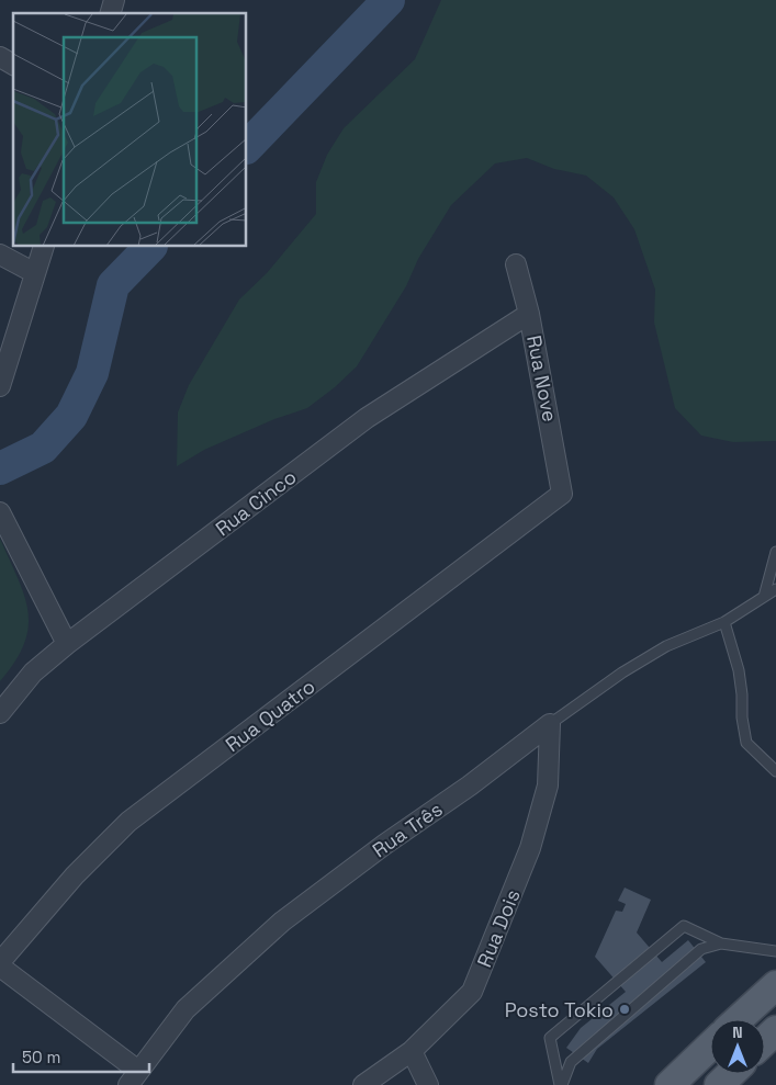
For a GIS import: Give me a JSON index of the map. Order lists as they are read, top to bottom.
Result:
{
  "streets": {
    "street": [
      "Rua Nove",
      "Rua Cinco",
      "Rua Quatro",
      "Rua Três",
      "Rua Dois"
    ]
  },
  "crossings": [
    ["Rua Nove", "Rua Cinco"],
    ["Rua Nove", "Rua Quatro"],
    ["Rua Três", "Rua Dois"]
  ],
  "places": ["Posto Tokio"],
  "scale_bar": "50 m",
  "north": "top"
}
